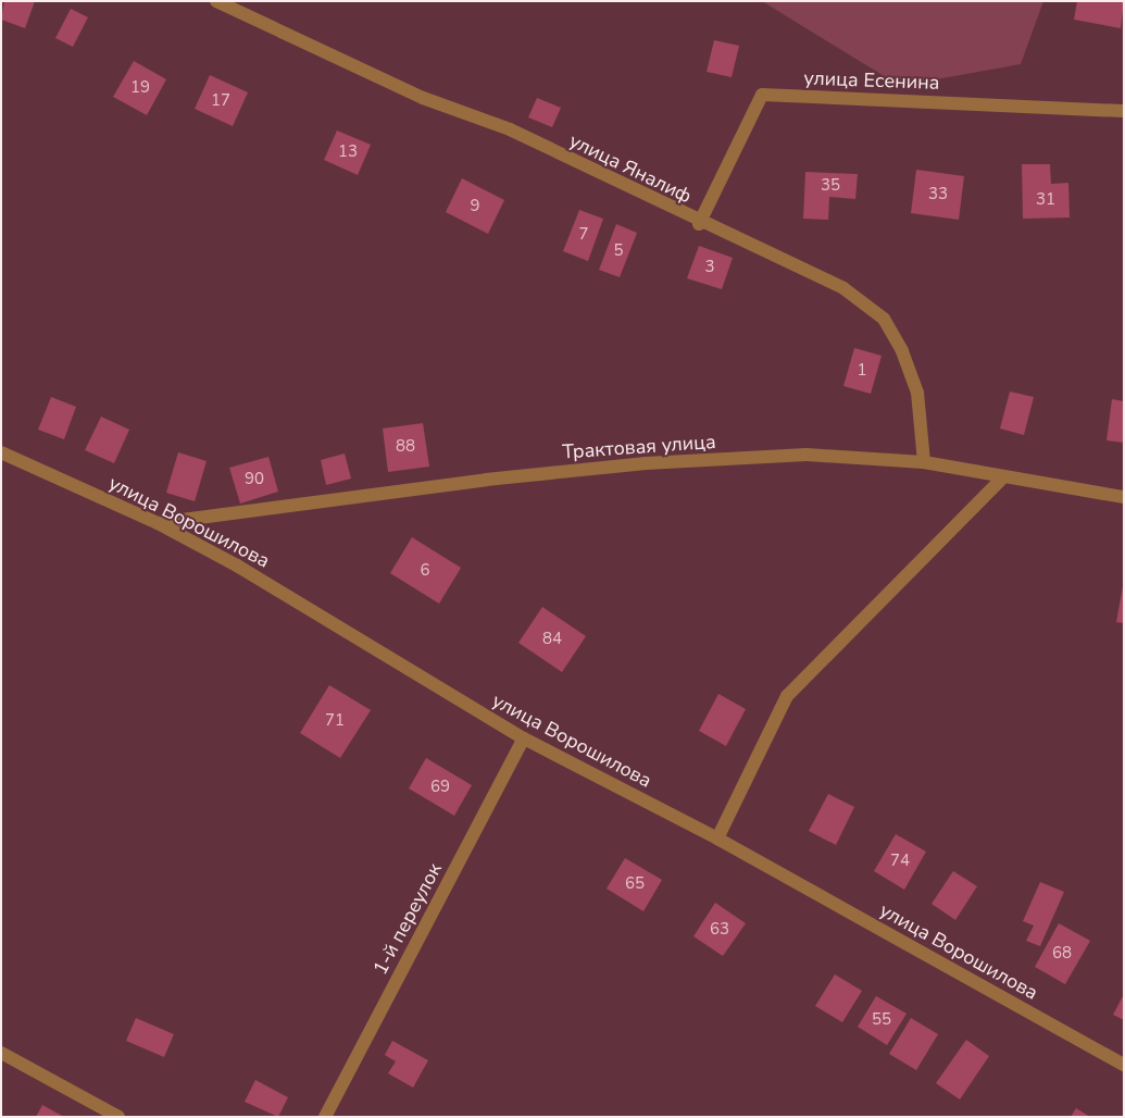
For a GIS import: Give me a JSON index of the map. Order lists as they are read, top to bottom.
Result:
{
  "streets": {
    "street": [
      "улица Есенина",
      "улица Яналиф",
      "Трактовая улица",
      "улица Ворошилова",
      "1-й переулок"
    ]
  },
  "crossings": [
    ["улица Есенина", "улица Яналиф"],
    ["улица Яналиф", "Трактовая улица"],
    ["Трактовая улица", "улица Ворошилова"],
    ["улица Ворошилова", "1-й переулок"]
  ],
  "house_numbers": [
    "19",
    "17",
    "13",
    "35",
    "33",
    "31",
    "9",
    "7",
    "5",
    "3",
    "1",
    "88",
    "90",
    "6",
    "84",
    "71",
    "69",
    "74",
    "65",
    "63",
    "68",
    "55"
  ]
}
